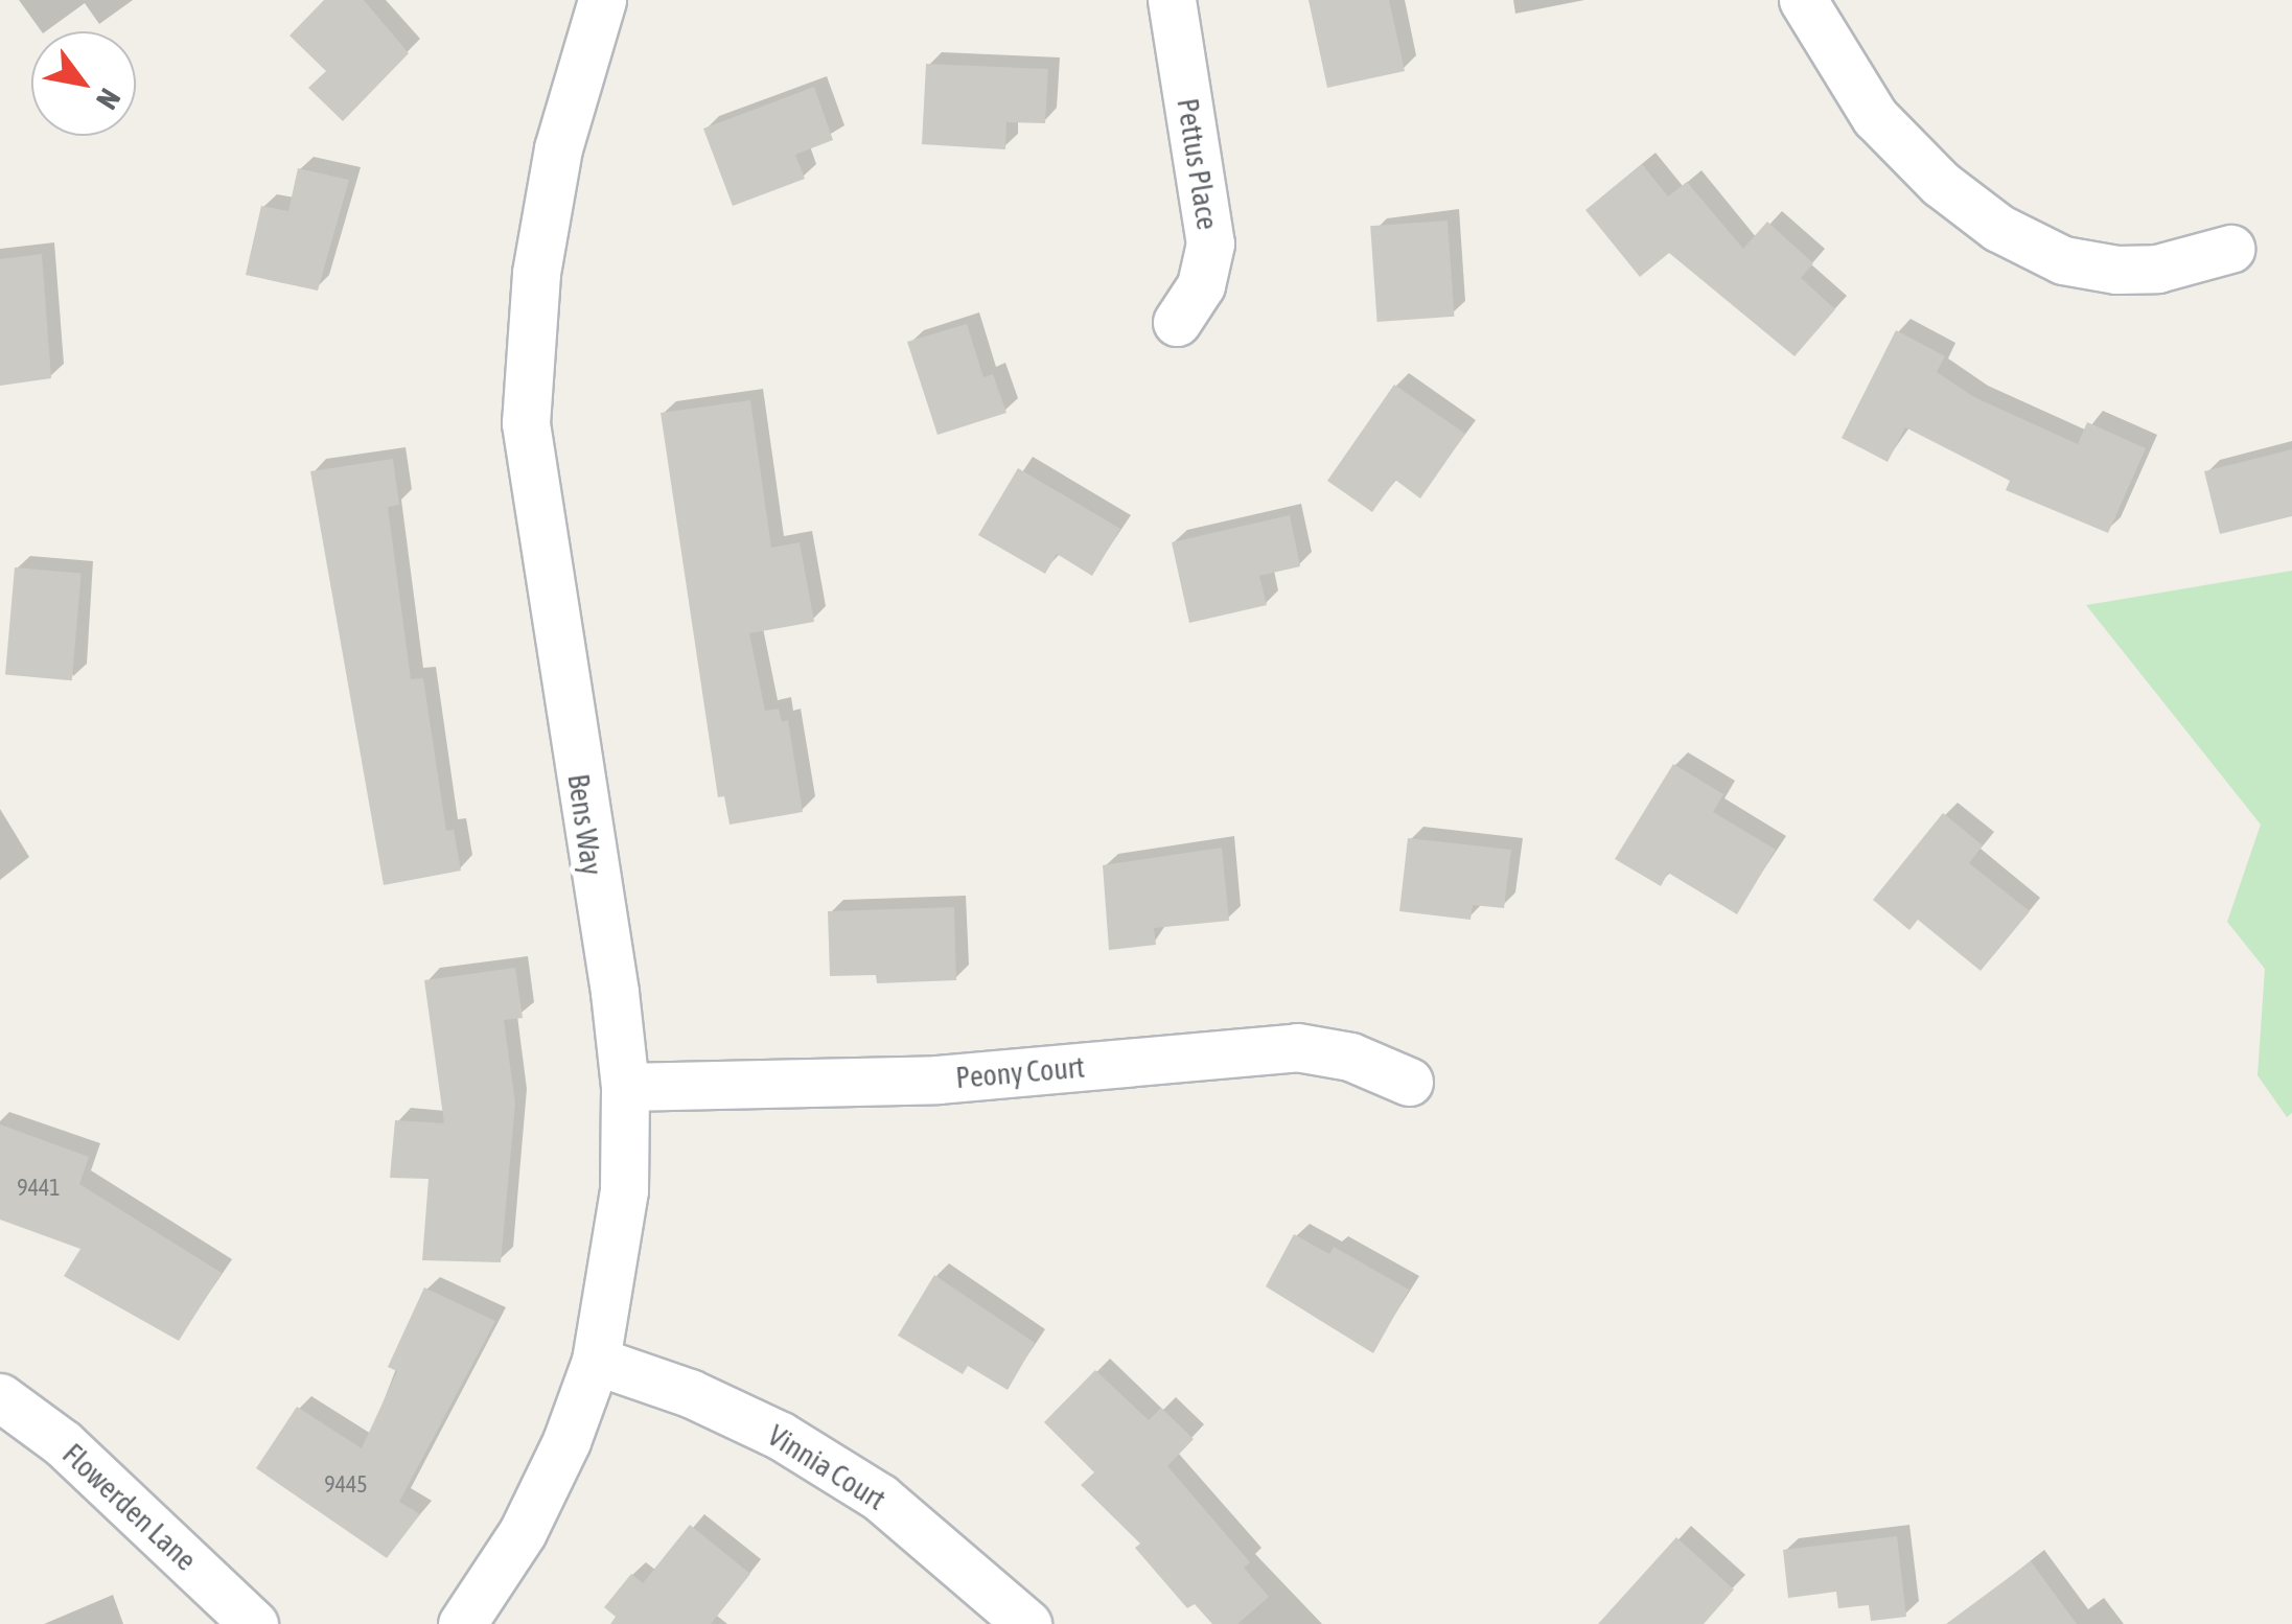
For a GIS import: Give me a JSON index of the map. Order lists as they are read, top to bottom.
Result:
{
  "streets": {
    "street": [
      "Pettus Place",
      "Bens Way",
      "Peony Court",
      "Vinnia Court",
      "Flowerden Lane"
    ]
  },
  "crossings": [
    ["Bens Way", "Peony Court"],
    ["Bens Way", "Vinnia Court"]
  ],
  "house_numbers": ["9441", "9445"],
  "north": "bottom right"
}
